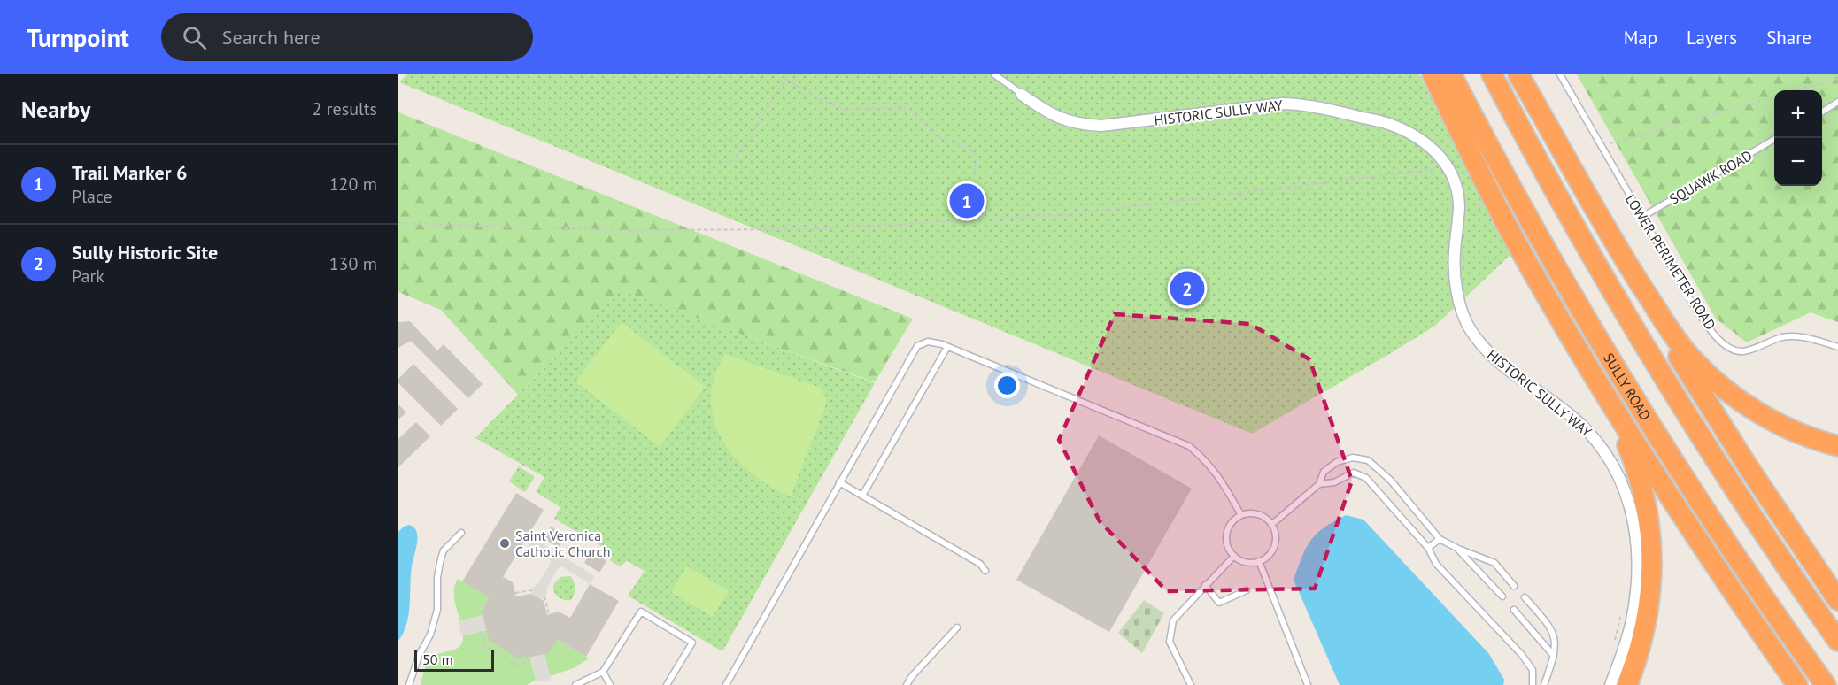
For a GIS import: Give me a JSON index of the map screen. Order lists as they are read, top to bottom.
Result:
{
  "streets": {
    "highway": ["SULLY ROAD"],
    "street": ["HISTORIC SULLY WAY"],
    "lane": ["SQUAWK ROAD", "LOWER PERIMETER ROAD"]
  },
  "crossings": [
    ["SQUAWK ROAD", "LOWER PERIMETER ROAD"]
  ],
  "places": ["Saint Veronica Catholic Church"],
  "scale_bar": "50 m",
  "page": {
    "header": "Turnpoint",
    "search": "Search here",
    "nav": ["Map", "Layers", "Share"],
    "heading": ["Nearby", "2 results"],
    "map_buttons": ["+", "−"],
    "list": [
      {
        "mark": "1",
        "name": "Trail Marker 6",
        "note": "Place",
        "value": "120 m"
      },
      {
        "mark": "2",
        "name": "Sully Historic Site",
        "note": "Park",
        "value": "130 m"
      }
    ],
    "pins": ["1", "2"],
    "scale": "50 m"
  }
}
